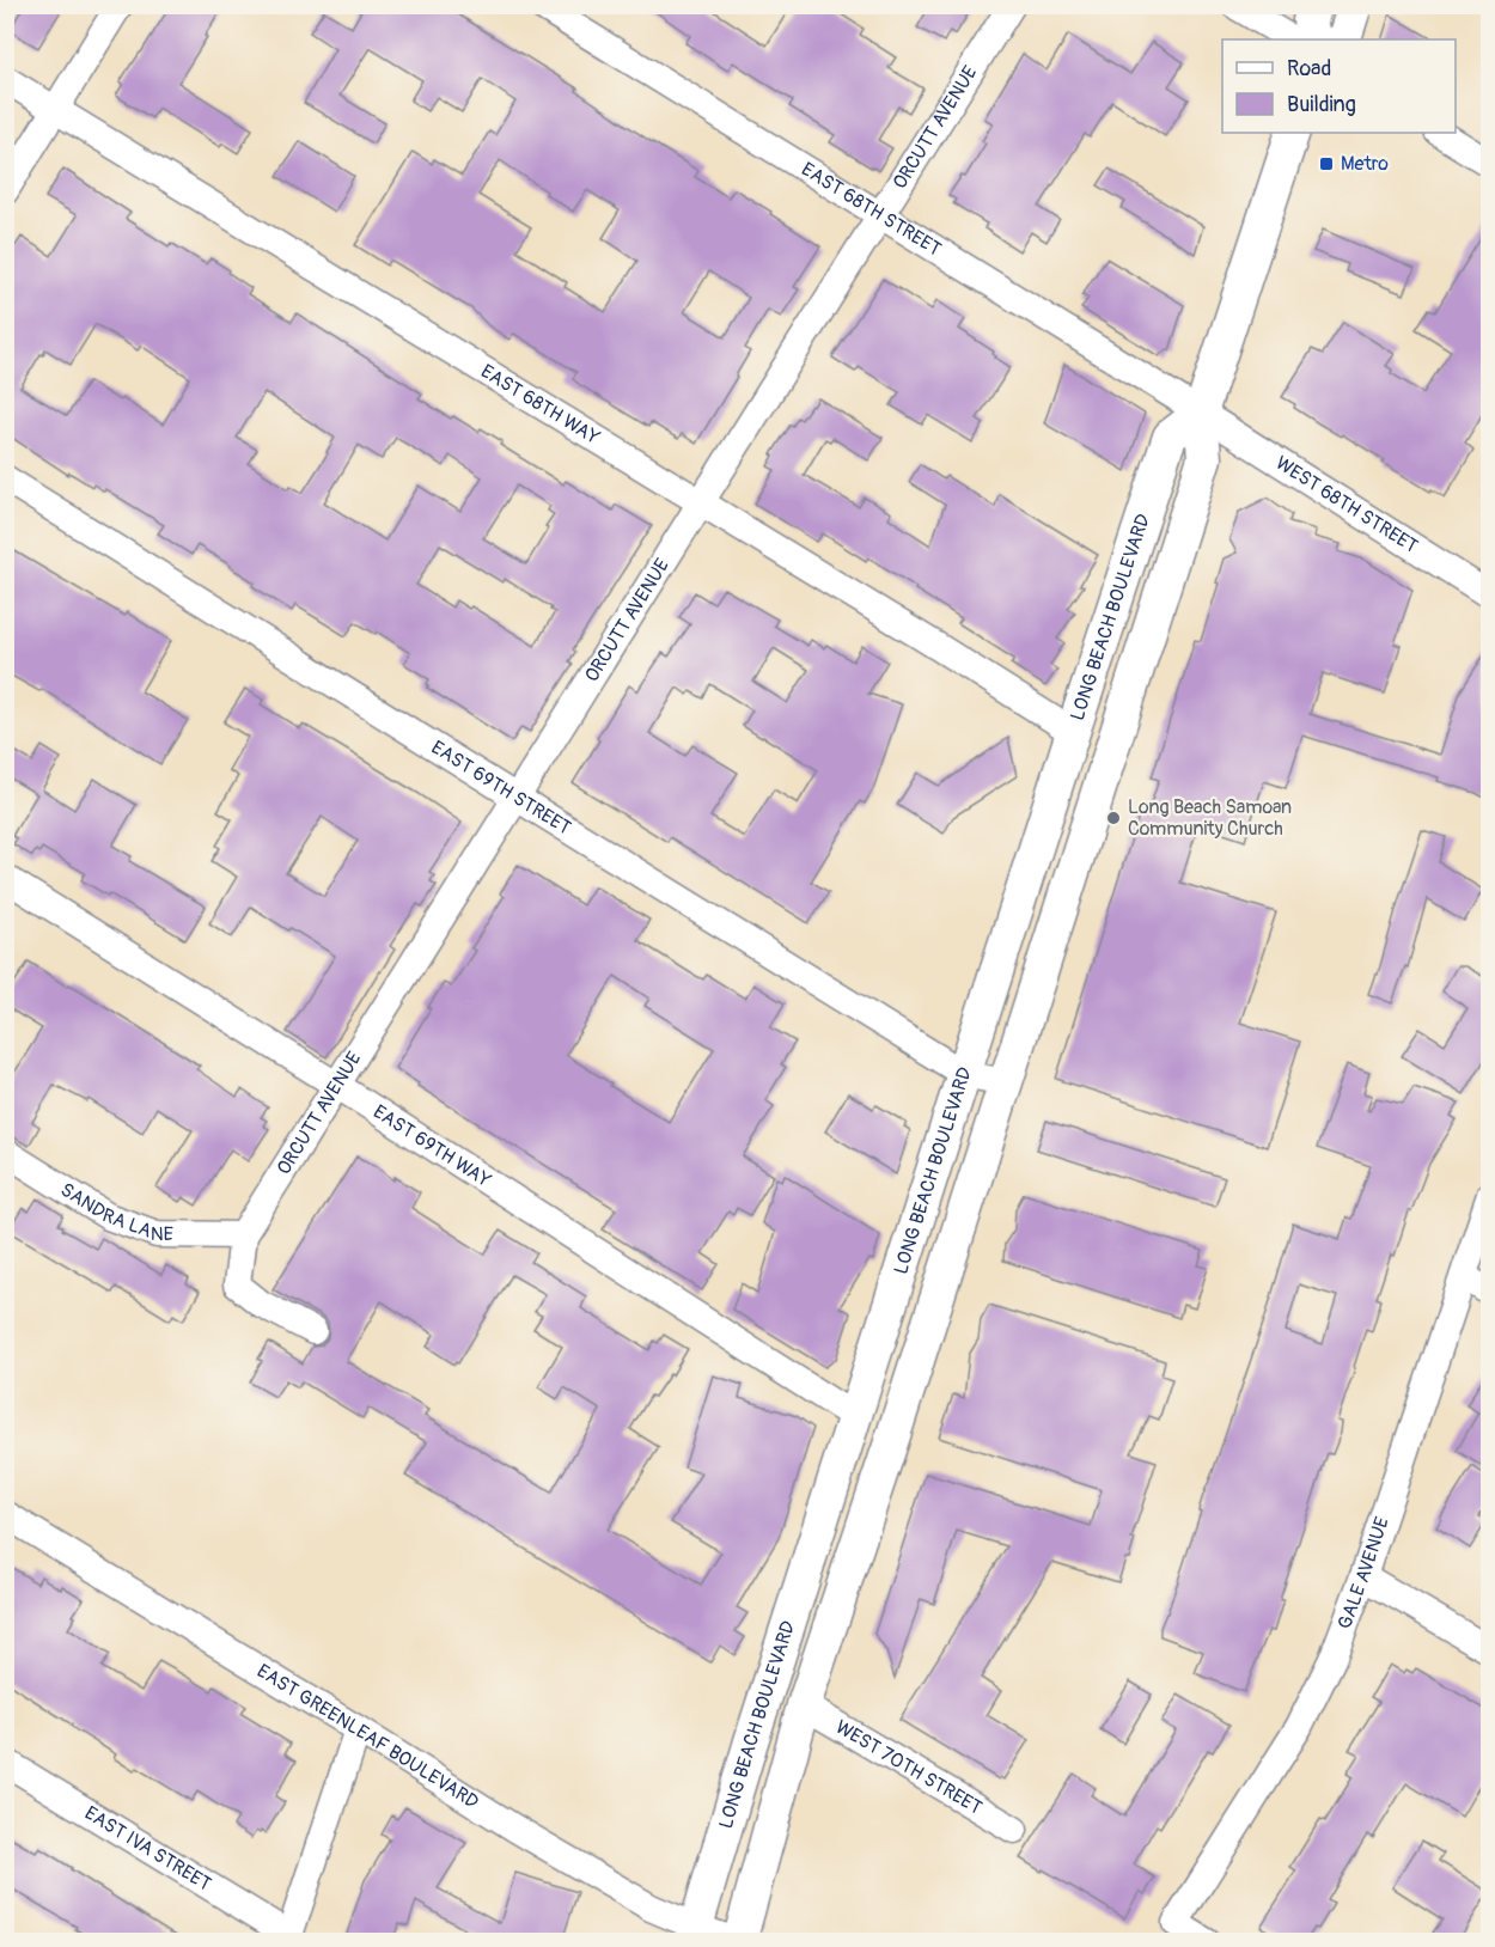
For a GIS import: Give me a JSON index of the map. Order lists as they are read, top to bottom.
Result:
{
  "streets": {
    "main road": ["LONG BEACH BOULEVARD"],
    "street": [
      "ORCUTT AVENUE",
      "EAST 68TH STREET",
      "EAST 68TH WAY",
      "WEST 68TH STREET",
      "EAST 69TH STREET",
      "EAST 69TH WAY",
      "SANDRA LANE",
      "GALE AVENUE",
      "EAST GREENLEAF BOULEVARD",
      "WEST 70TH STREET",
      "EAST IVA STREET"
    ]
  },
  "crossings": [
    ["ORCUTT AVENUE", "EAST 68TH STREET"],
    ["ORCUTT AVENUE", "EAST 68TH WAY"],
    ["ORCUTT AVENUE", "EAST 69TH STREET"],
    ["ORCUTT AVENUE", "EAST 69TH WAY"],
    ["ORCUTT AVENUE", "SANDRA LANE"],
    ["EAST 68TH STREET", "WEST 68TH STREET"],
    ["EAST 68TH STREET", "LONG BEACH BOULEVARD"],
    ["EAST 68TH WAY", "LONG BEACH BOULEVARD"],
    ["WEST 68TH STREET", "LONG BEACH BOULEVARD"],
    ["LONG BEACH BOULEVARD", "EAST 69TH STREET"],
    ["LONG BEACH BOULEVARD", "EAST 69TH WAY"],
    ["LONG BEACH BOULEVARD", "EAST GREENLEAF BOULEVARD"],
    ["LONG BEACH BOULEVARD", "WEST 70TH STREET"]
  ],
  "places": {
    "transit": ["Metro"],
    "other": ["Long Beach Samoan Community Church"]
  },
  "legend": ["Road", "Building"]
}
